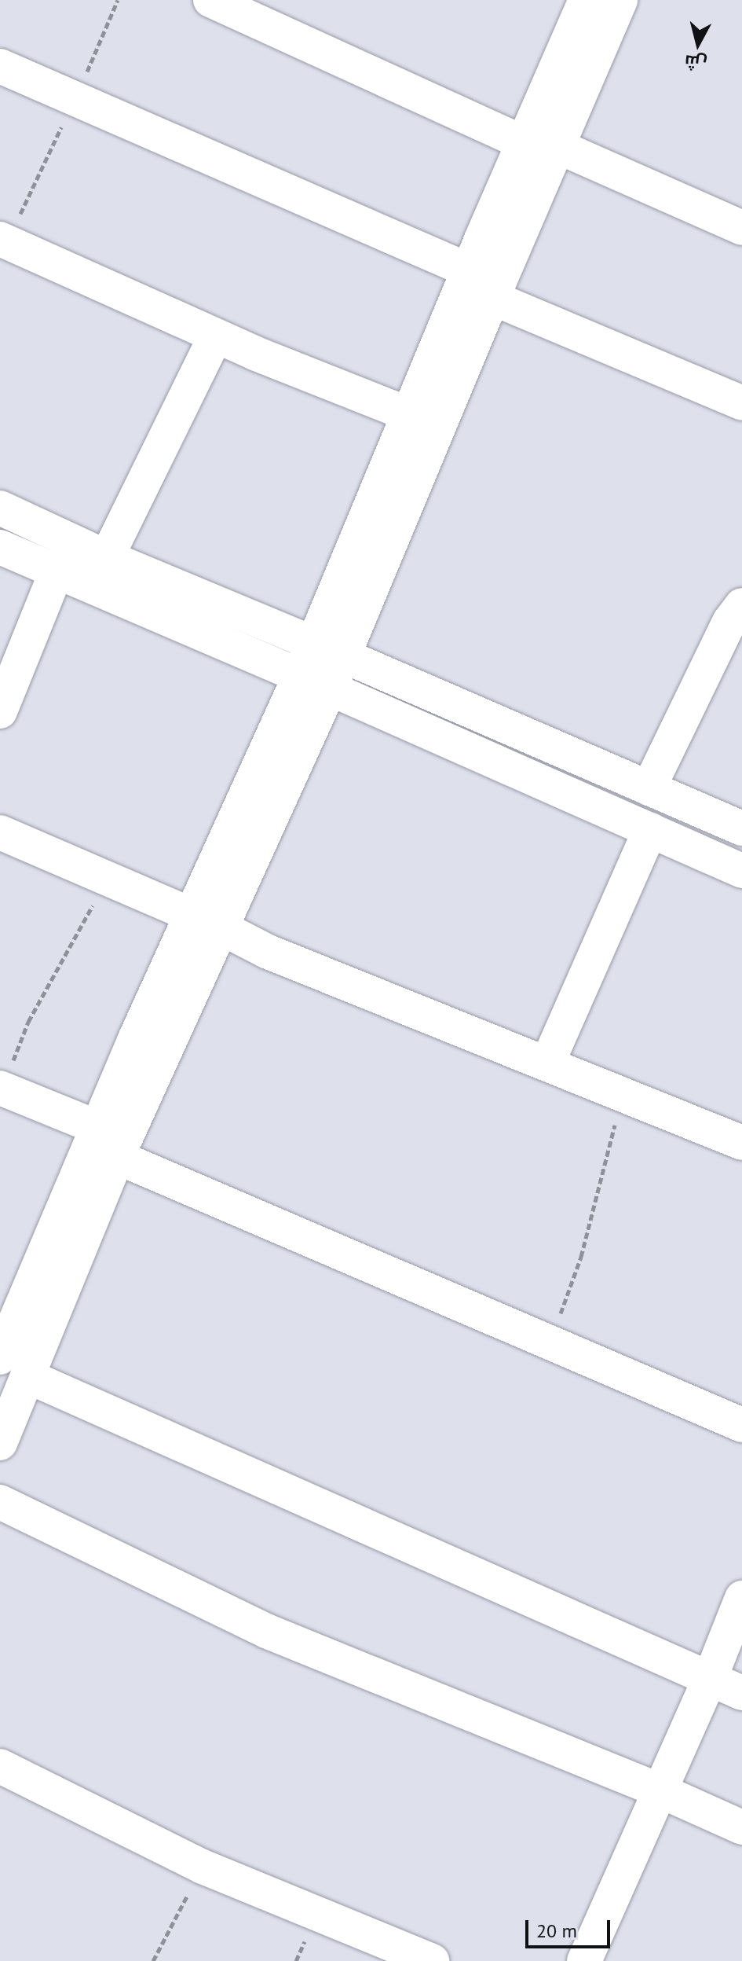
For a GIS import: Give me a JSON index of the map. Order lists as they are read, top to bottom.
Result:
{
  "scale_bar": "20 m",
  "north": "bottom"
}
